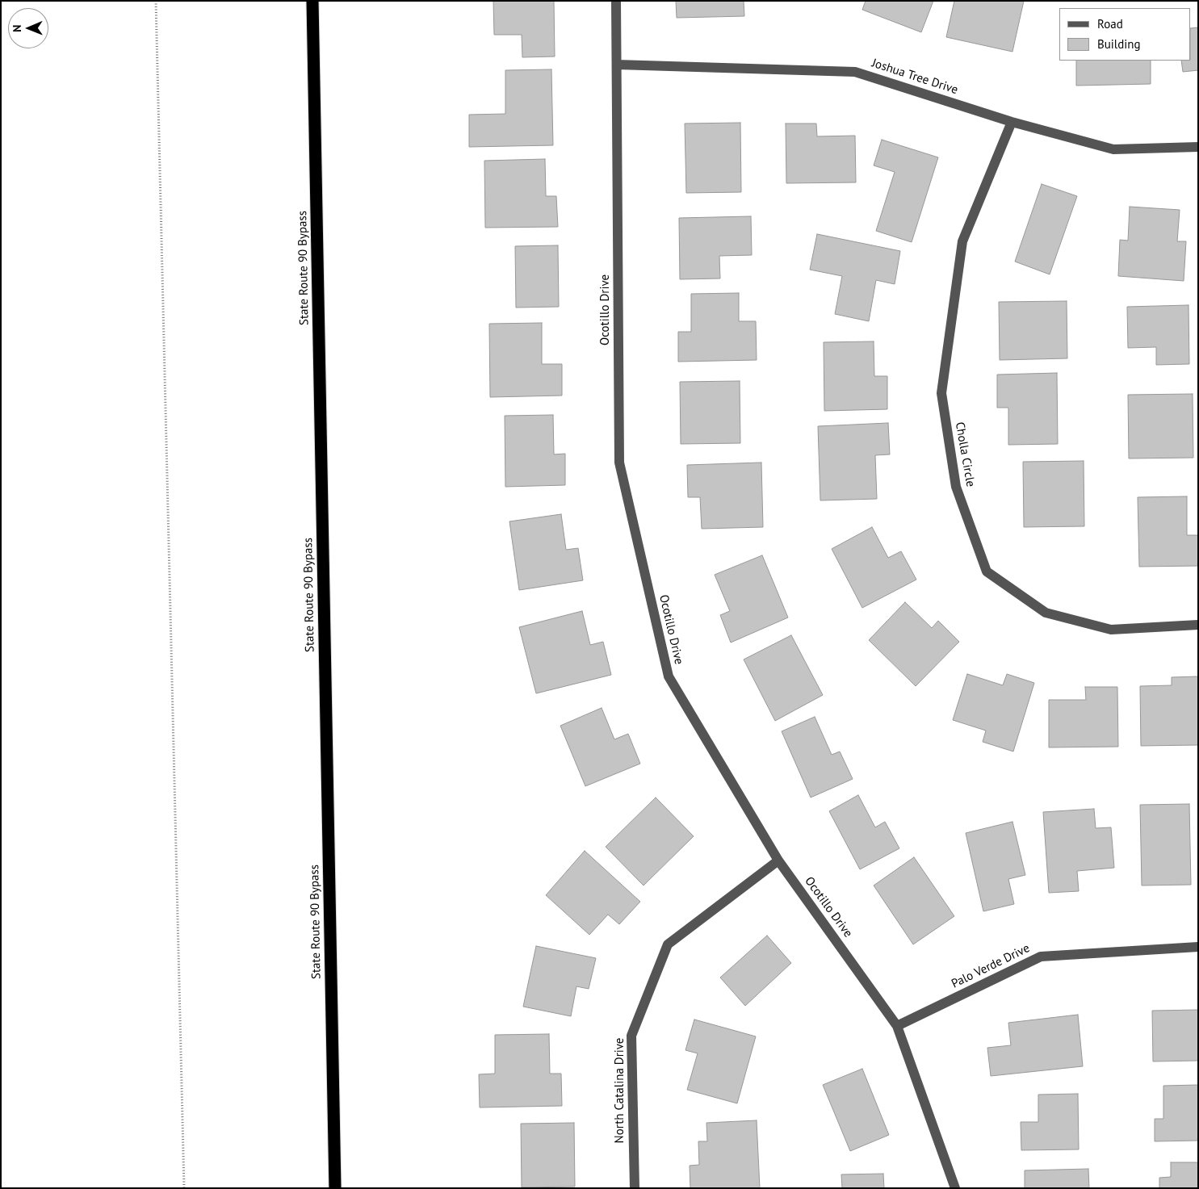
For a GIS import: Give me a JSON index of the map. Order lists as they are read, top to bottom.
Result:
{
  "streets": {
    "highway": ["State Route 90 Bypass"],
    "street": [
      "Joshua Tree Drive",
      "Ocotillo Drive",
      "Cholla Circle",
      "Palo Verde Drive",
      "North Catalina Drive"
    ]
  },
  "crossings": [
    ["Joshua Tree Drive", "Ocotillo Drive"],
    ["Joshua Tree Drive", "Cholla Circle"],
    ["Ocotillo Drive", "Palo Verde Drive"],
    ["Ocotillo Drive", "North Catalina Drive"]
  ],
  "legend": ["Road", "Building"],
  "north": "left"
}
